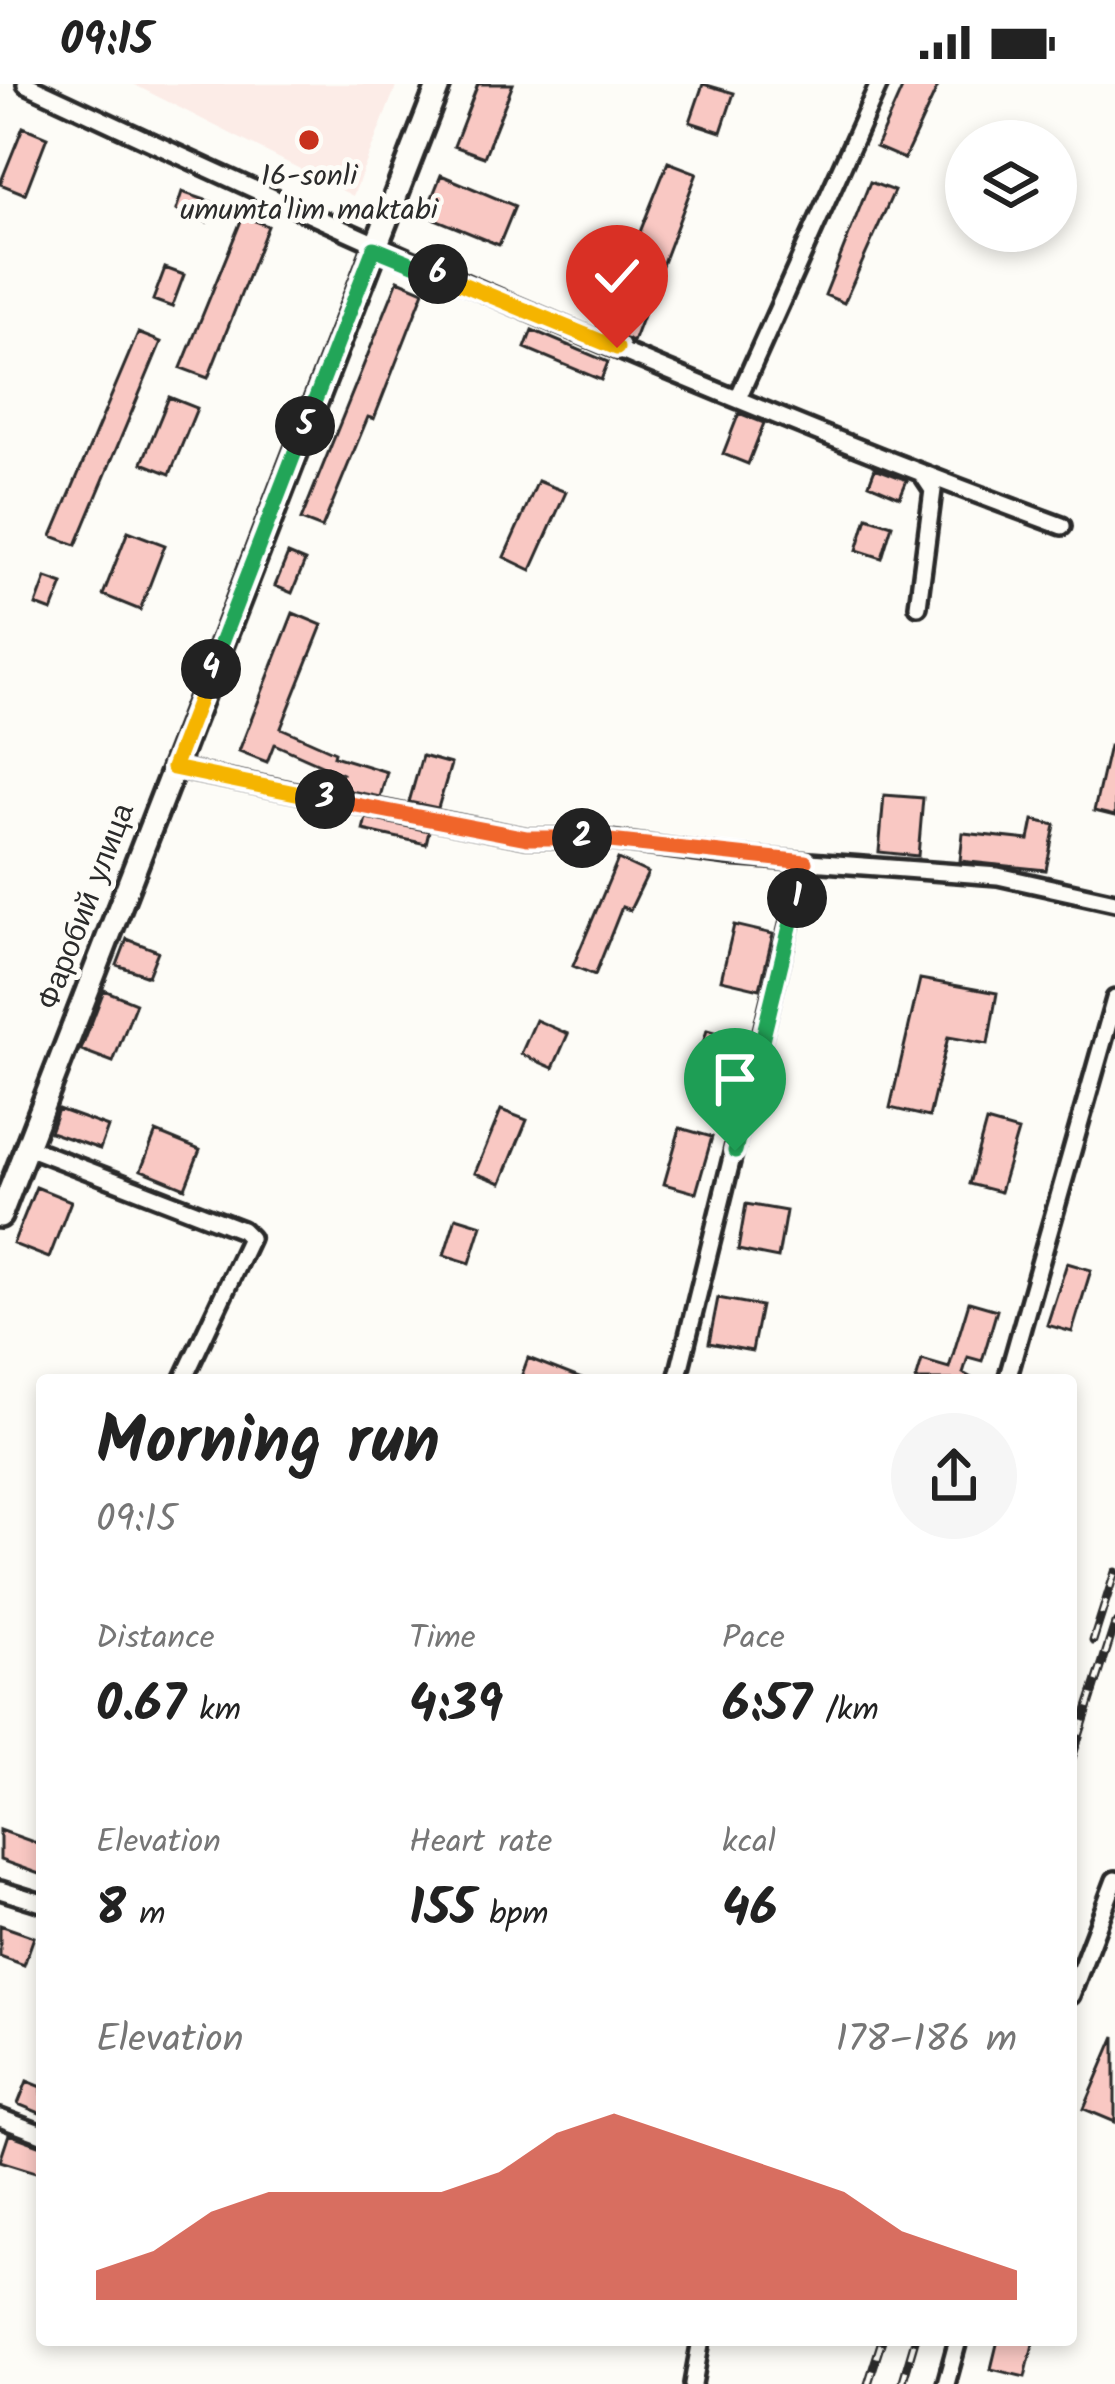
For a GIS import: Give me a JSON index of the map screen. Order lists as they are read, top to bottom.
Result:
{
  "streets": {
    "street": ["Фаробий улица"]
  },
  "places": ["16-sonli umumta'lim maktabi"],
  "page": {
    "status": "09:15",
    "pins": [
      "6",
      "5",
      "4",
      "3",
      "2",
      "1"
    ],
    "heading": ["Morning run", "09:15"],
    "stats": [
      ["Distance", "0.67 km"],
      ["Time", "4:39"],
      ["Pace", "6:57 /km"],
      ["Elevation", "8 m"],
      ["Heart rate", "155 bpm"],
      ["kcal", "46"]
    ],
    "chart": ["Elevation", "178–186 m"]
  }
}
